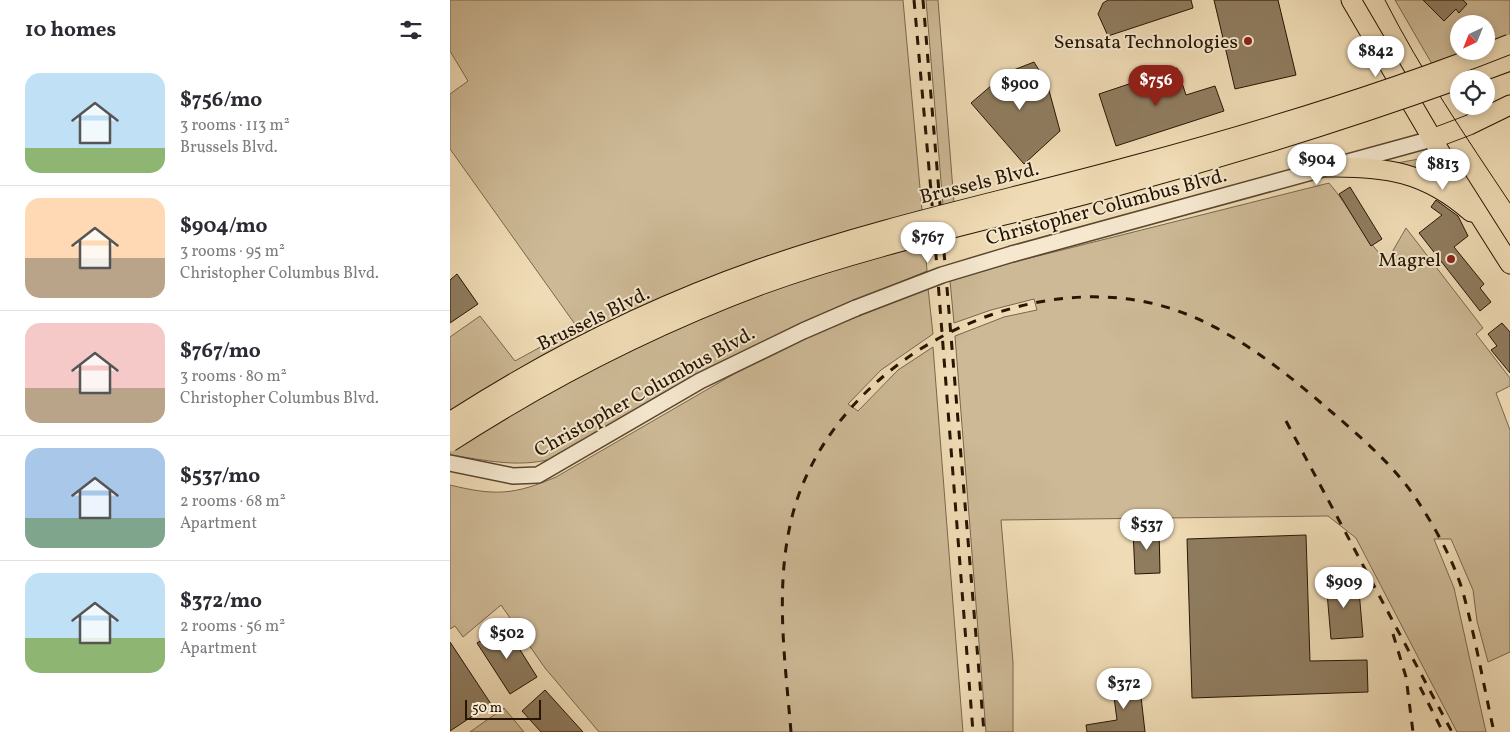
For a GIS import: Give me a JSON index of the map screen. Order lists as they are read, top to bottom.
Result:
{
  "streets": {
    "main road": ["Brussels Blvd.", "Christopher Columbus Blvd."]
  },
  "places": ["Sensata Technologies", "Magrel"],
  "scale_bar": "50 m",
  "north": "bottom left",
  "page": {
    "heading": "10 homes",
    "price": [
      "$842",
      "$756",
      "$900",
      "$904",
      "$813",
      "$767",
      "$537",
      "$909",
      "$502",
      "$372"
    ],
    "list": [
      {
        "name": "$756/mo",
        "note": "3 rooms · 113 m² · Brussels Blvd."
      },
      {
        "name": "$904/mo",
        "note": "3 rooms · 95 m² · Christopher Columbus Blvd."
      },
      {
        "name": "$767/mo",
        "note": "3 rooms · 80 m² · Christopher Columbus Blvd."
      },
      {
        "name": "$537/mo",
        "note": "2 rooms · 68 m² · Apartment"
      },
      {
        "name": "$372/mo",
        "note": "2 rooms · 56 m² · Apartment"
      }
    ],
    "scale": "50 m"
  }
}
